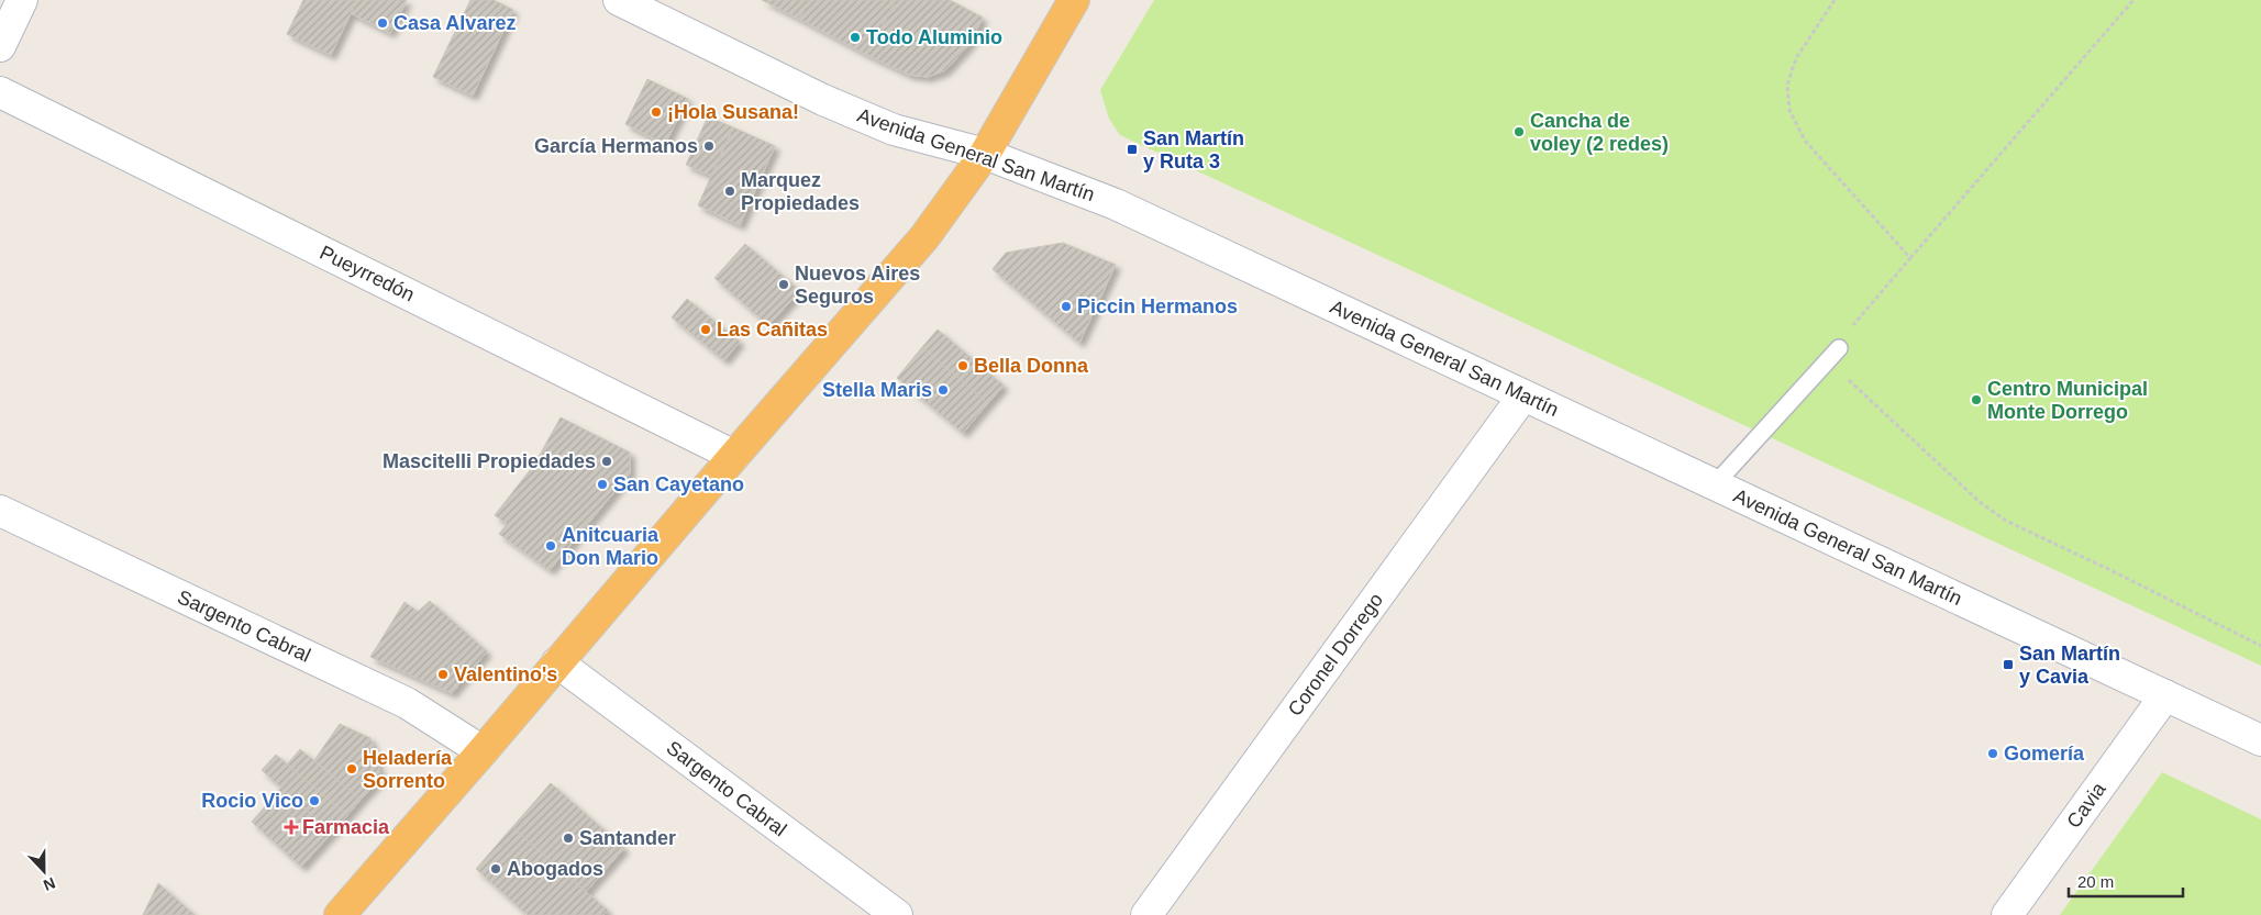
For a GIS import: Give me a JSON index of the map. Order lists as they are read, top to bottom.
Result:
{
  "streets": {
    "street": [
      "Avenida General San Martín",
      "Pueyrredón",
      "Sargento Cabral",
      "Coronel Dorrego",
      "Cavia"
    ]
  },
  "crossings": [
    ["Avenida General San Martín", "Coronel Dorrego"],
    ["Avenida General San Martín", "Cavia"]
  ],
  "places": {
    "other": [
      "Casa Alvarez",
      "Todo Aluminio",
      "¡Hola Susana!",
      "Cancha de voley (2 redes)",
      "García Hermanos",
      "Marquez Propiedades",
      "Nuevos Aires Seguros",
      "Piccin Hermanos",
      "Las Cañitas",
      "Bella Donna",
      "Stella Maris",
      "Centro Municipal Monte Dorrego",
      "Mascitelli Propiedades",
      "San Cayetano",
      "Anitcuaria Don Mario",
      "Valentino's",
      "Gomería",
      "Heladería Sorrento",
      "Rocio Vico",
      "Santander",
      "Abogados"
    ],
    "transit": ["San Martín y Ruta 3", "San Martín y Cavia"],
    "health": ["Farmacia"]
  },
  "scale_bar": "20 m",
  "north": "bottom"
}
